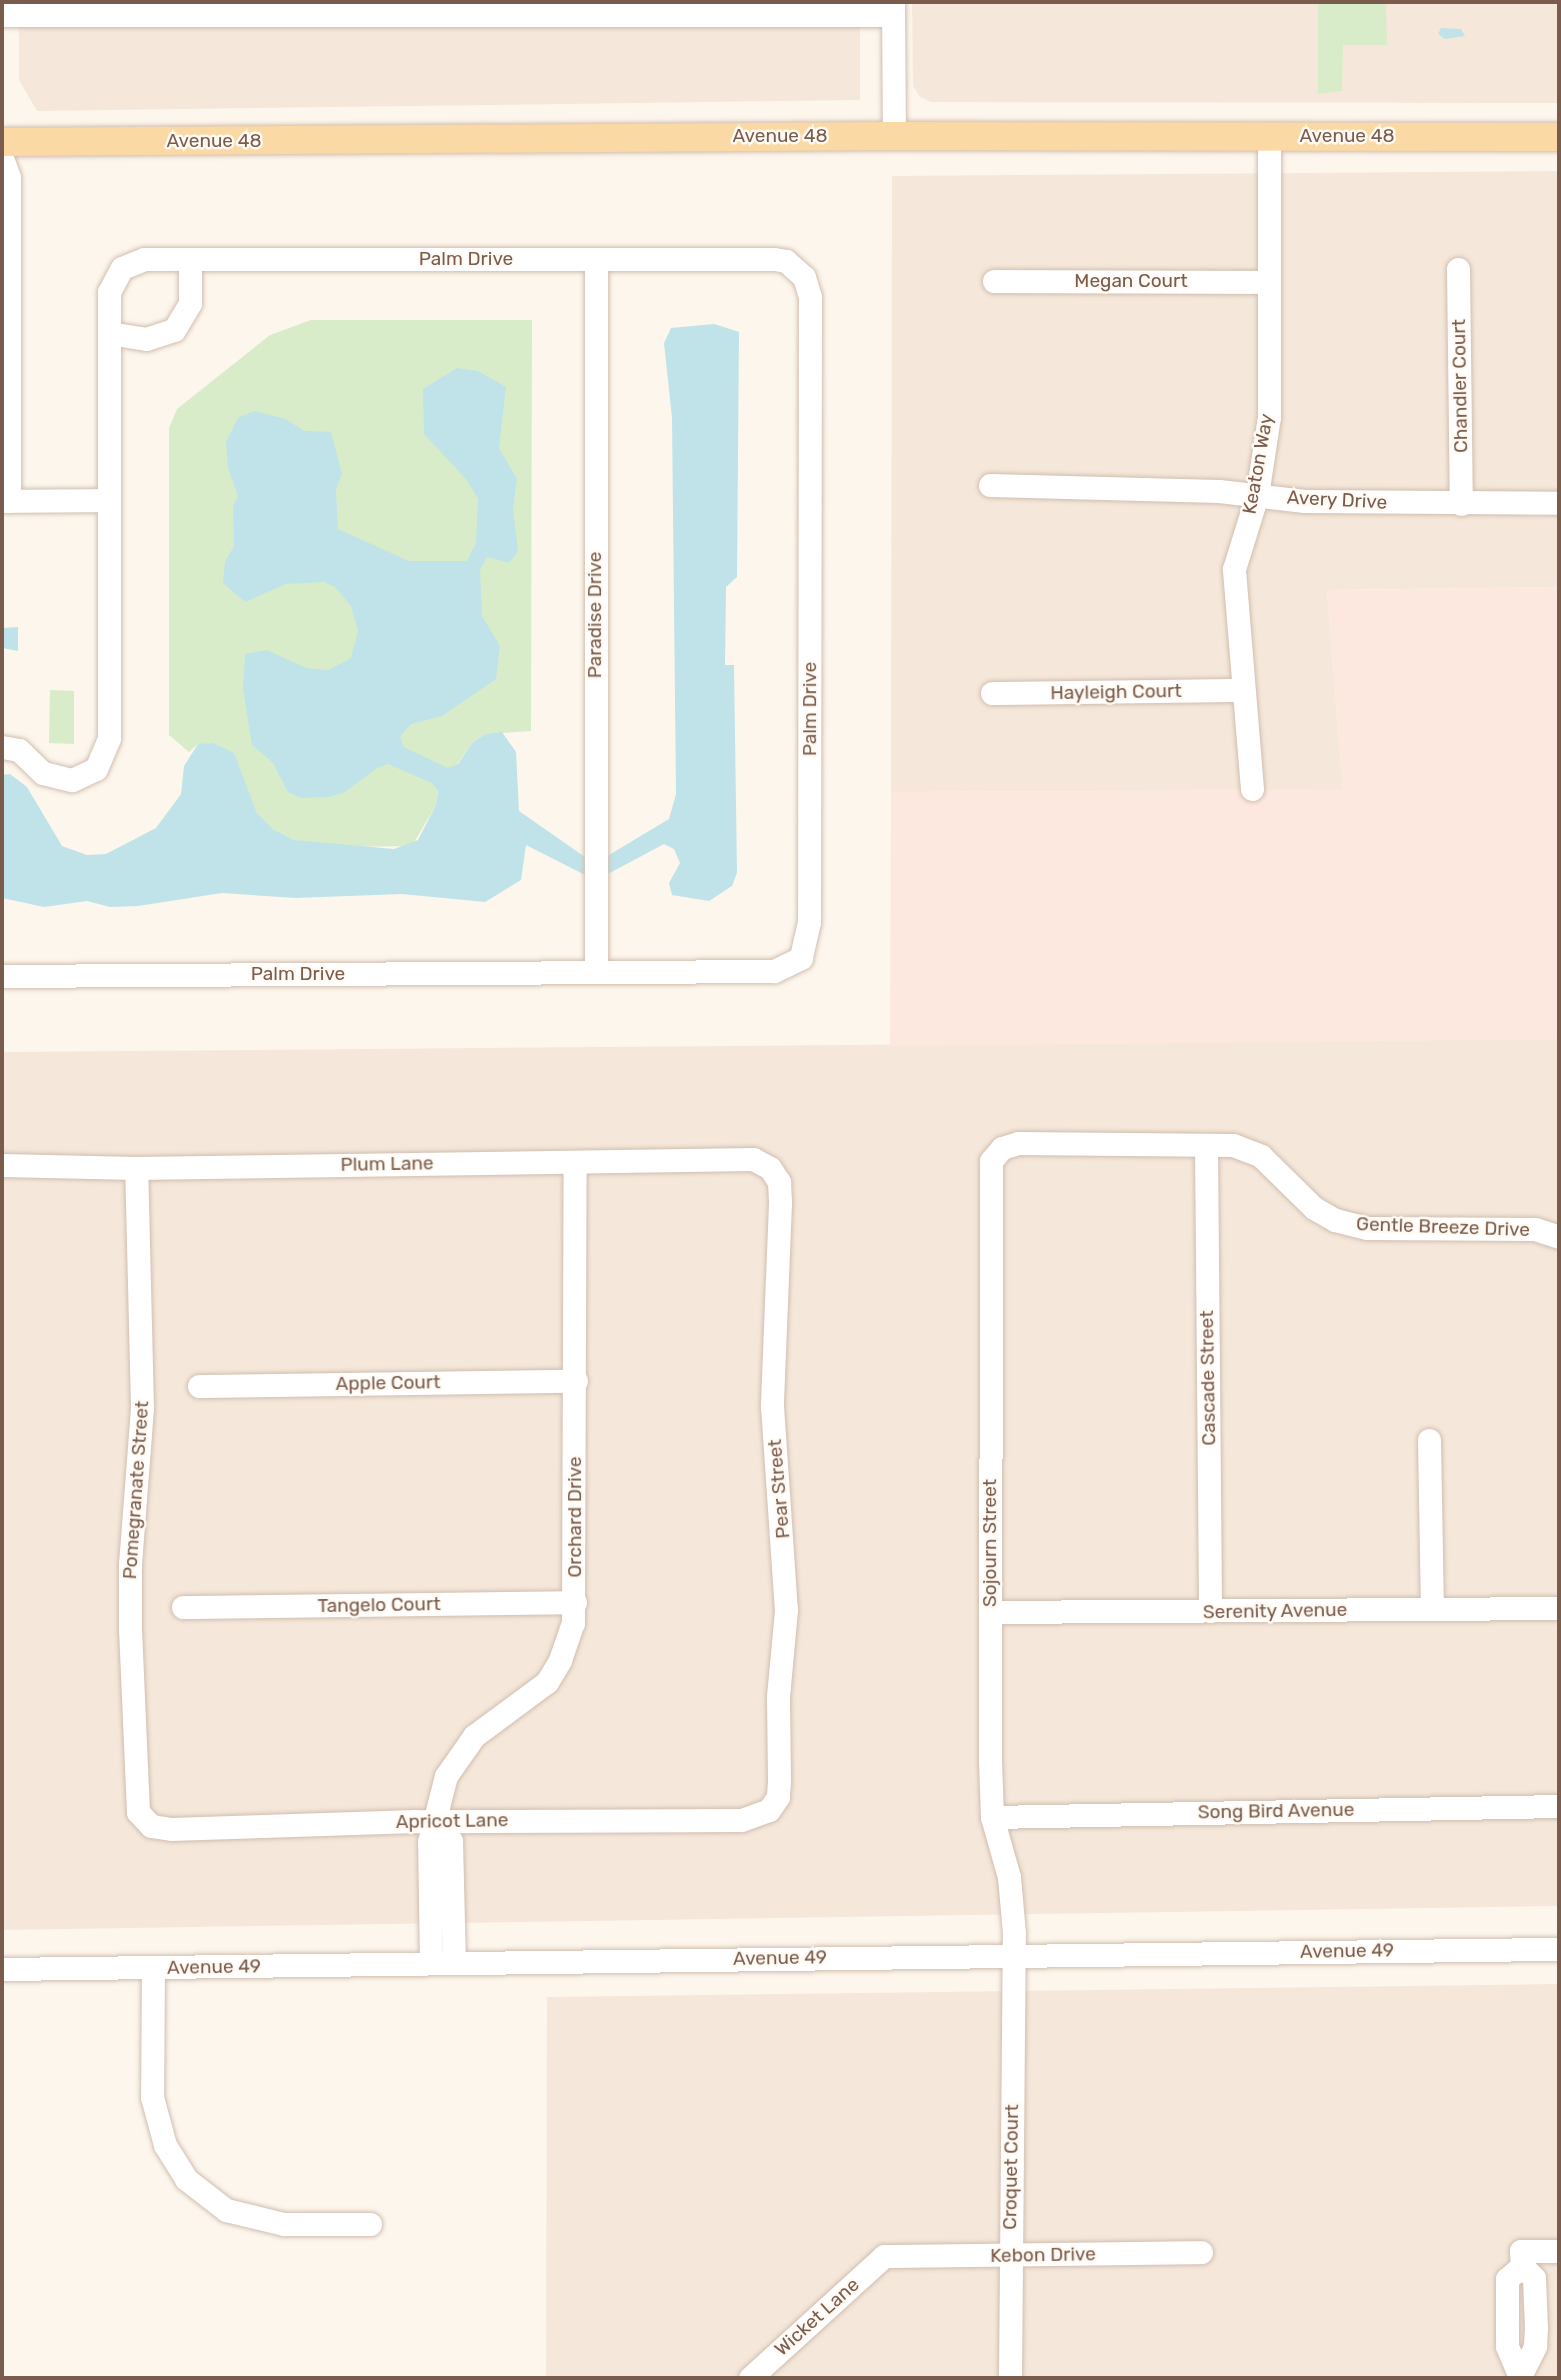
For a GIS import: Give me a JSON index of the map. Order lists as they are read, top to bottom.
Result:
{
  "streets": {
    "main road": ["Avenue 48"],
    "street": [
      "Palm Drive",
      "Megan Court",
      "Chandler Court",
      "Keaton Way",
      "Avery Drive",
      "Paradise Drive",
      "Hayleigh Court",
      "Plum Lane",
      "Gentle Breeze Drive",
      "Cascade Street",
      "Apple Court",
      "Pear Street",
      "Pomegranate Street",
      "Orchard Drive",
      "Sojourn Street",
      "Tangelo Court",
      "Serenity Avenue",
      "Song Bird Avenue",
      "Apricot Lane",
      "Avenue 49",
      "Croquet Court",
      "Kebon Drive",
      "Wicket Lane"
    ]
  },
  "crossings": [
    ["Avenue 48", "Keaton Way"],
    ["Palm Drive", "Paradise Drive"],
    ["Megan Court", "Keaton Way"],
    ["Chandler Court", "Avery Drive"],
    ["Keaton Way", "Avery Drive"],
    ["Keaton Way", "Hayleigh Court"],
    ["Plum Lane", "Pear Street"],
    ["Plum Lane", "Pomegranate Street"],
    ["Plum Lane", "Orchard Drive"],
    ["Gentle Breeze Drive", "Cascade Street"],
    ["Gentle Breeze Drive", "Sojourn Street"],
    ["Cascade Street", "Serenity Avenue"],
    ["Apple Court", "Orchard Drive"],
    ["Pear Street", "Apricot Lane"],
    ["Pomegranate Street", "Apricot Lane"],
    ["Orchard Drive", "Tangelo Court"],
    ["Orchard Drive", "Apricot Lane"],
    ["Orchard Drive", "Avenue 49"],
    ["Sojourn Street", "Serenity Avenue"],
    ["Sojourn Street", "Song Bird Avenue"],
    ["Sojourn Street", "Avenue 49"],
    ["Sojourn Street", "Croquet Court"],
    ["Avenue 49", "Croquet Court"],
    ["Croquet Court", "Kebon Drive"],
    ["Kebon Drive", "Wicket Lane"]
  ]
}
